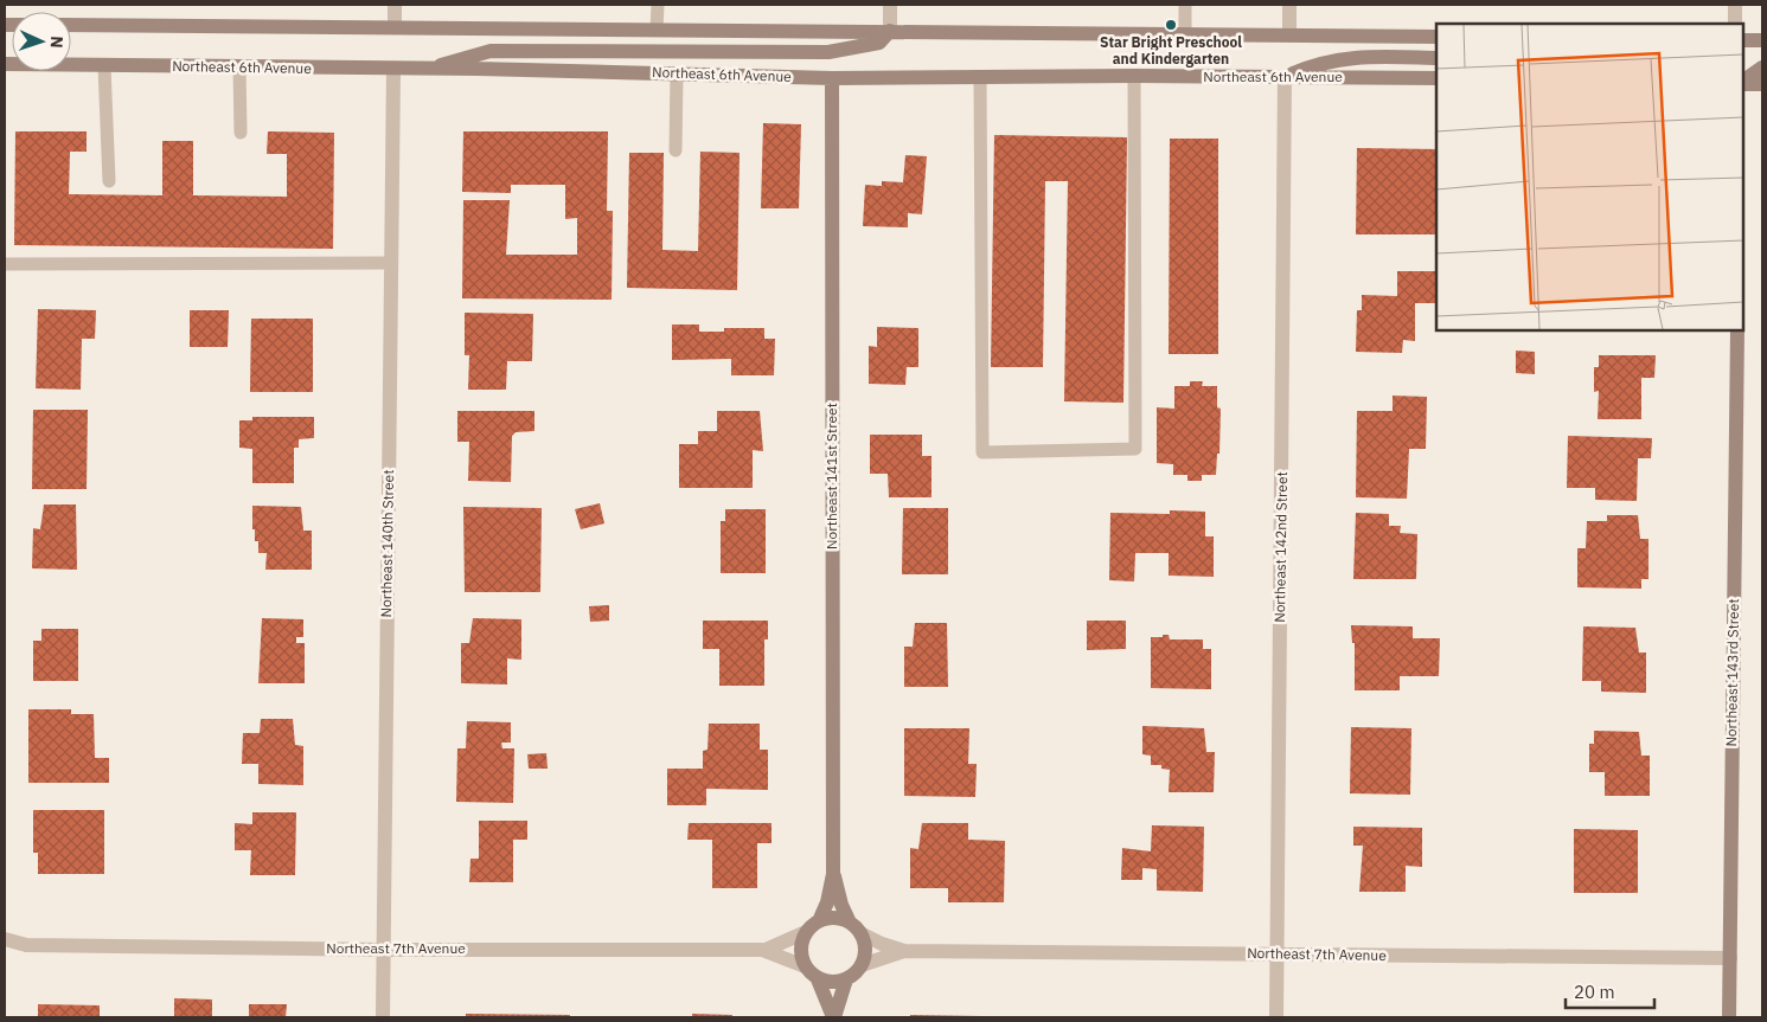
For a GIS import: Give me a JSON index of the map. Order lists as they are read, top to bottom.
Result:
{
  "streets": {
    "main road": ["Northeast 6th Avenue", "Northeast 141st Street", "Northeast 143rd Street"],
    "street": ["Northeast 140th Street", "Northeast 142nd Street", "Northeast 7th Avenue"]
  },
  "crossings": [
    ["Northeast 6th Avenue", "Northeast 141st Street"],
    ["Northeast 6th Avenue", "Northeast 140th Street"],
    ["Northeast 6th Avenue", "Northeast 142nd Street"],
    ["Northeast 141st Street", "Northeast 7th Avenue"],
    ["Northeast 140th Street", "Northeast 7th Avenue"],
    ["Northeast 142nd Street", "Northeast 7th Avenue"],
    ["Northeast 143rd Street", "Northeast 7th Avenue"]
  ],
  "places": ["Star Bright Preschool and Kindergarten"],
  "scale_bar": "20 m",
  "north": "right"
}
